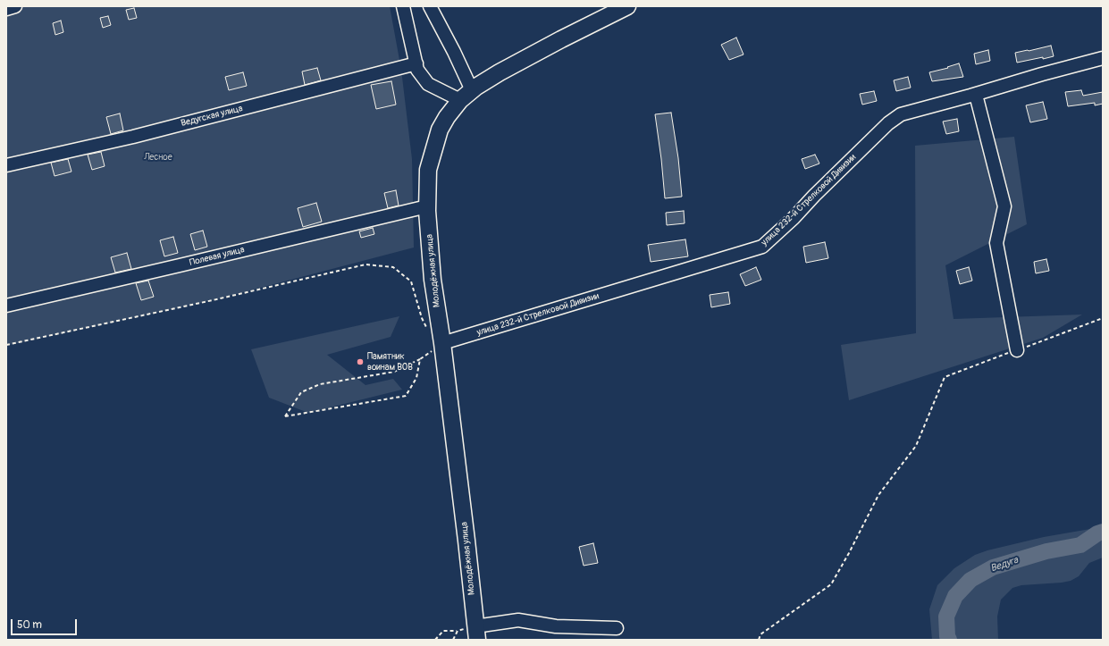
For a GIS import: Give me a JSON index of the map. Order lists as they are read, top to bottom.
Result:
{
  "streets": {
    "main road": ["Молодёжная улица"],
    "street": ["Ведугская улица", "улица 232-й Стрелковой Дивизии", "Полевая улица"]
  },
  "crossings": [
    ["улица 232-й Стрелковой Дивизии", "Молодёжная улица"],
    ["Полевая улица", "Молодёжная улица"]
  ],
  "water": ["Ведуга"],
  "parks": ["Лесное"],
  "places": ["Памятник воинам ВОВ"],
  "scale_bar": "50 m"
}
